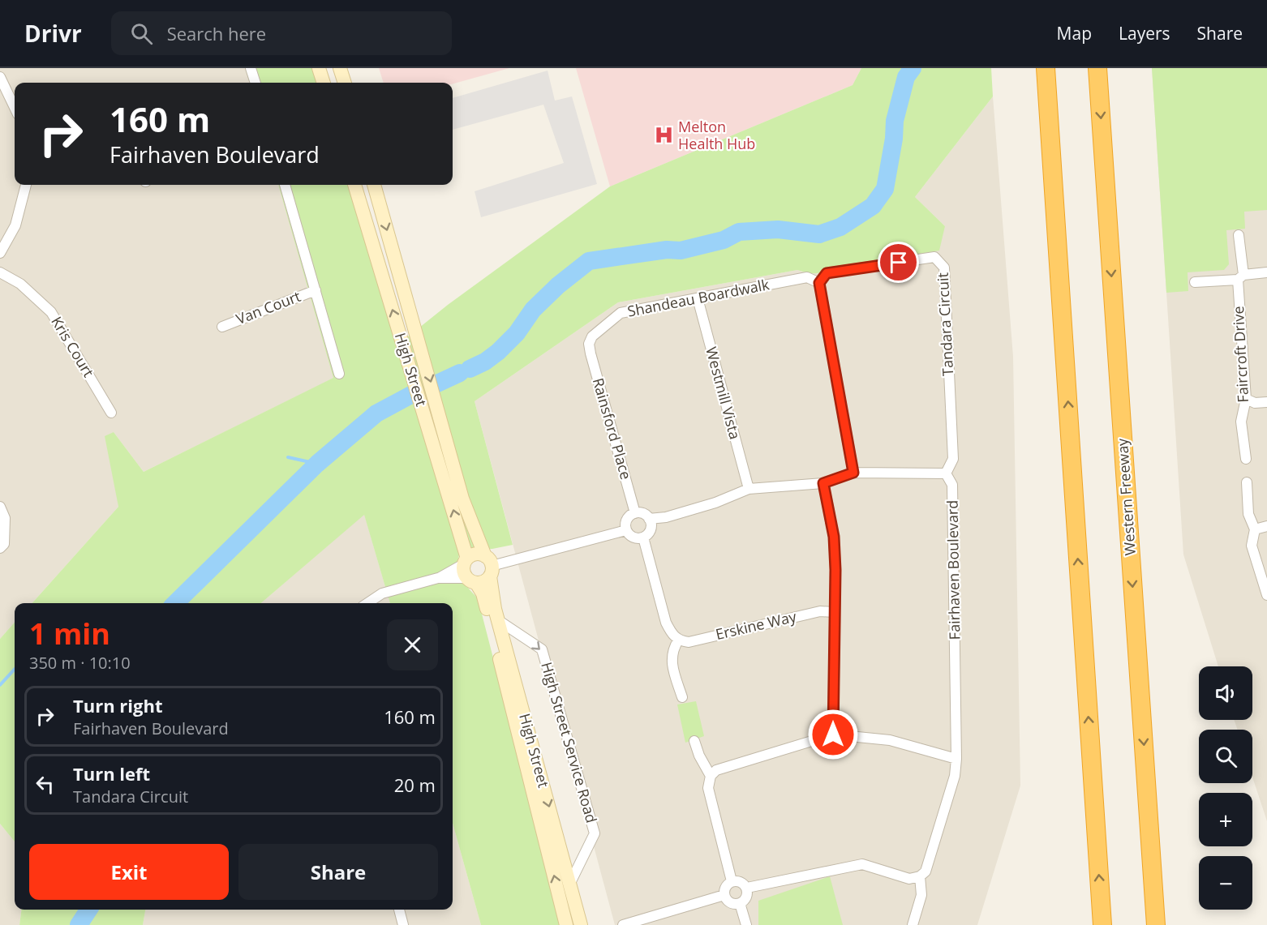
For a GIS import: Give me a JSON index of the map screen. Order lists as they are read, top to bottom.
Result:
{
  "streets": {
    "highway": ["Western Freeway"],
    "main road": ["High Street"],
    "street": [
      "Shandeau Boardwalk",
      "Van Court",
      "Tandara Circuit",
      "Kris Court",
      "Faircroft Drive",
      "Westmill Vista",
      "Rainsford Place",
      "Fairhaven Boulevard",
      "Erskine Way",
      "High Street Service Road"
    ]
  },
  "crossings": [
    ["Shandeau Boardwalk", "Tandara Circuit"],
    ["Shandeau Boardwalk", "Westmill Vista"],
    ["Shandeau Boardwalk", "Rainsford Place"],
    ["Tandara Circuit", "Fairhaven Boulevard"],
    ["High Street", "High Street Service Road"]
  ],
  "one_way": ["High Street Service Road"],
  "places": {
    "hospital": ["Melton Health Hub"]
  },
  "page": {
    "header": "Drivr",
    "search": "Search here",
    "nav": ["Map", "Layers", "Share"],
    "turn": ["160 m", "Fairhaven Boulevard"],
    "heading": ["1 min", "350 m · 10:10"],
    "map_buttons": ["+", "−"],
    "list": [
      {
        "name": "Turn right",
        "note": "Fairhaven Boulevard",
        "value": "160 m"
      },
      {
        "name": "Turn left",
        "note": "Tandara Circuit",
        "value": "20 m"
      }
    ],
    "buttons": ["Exit", "Share"]
  }
}
